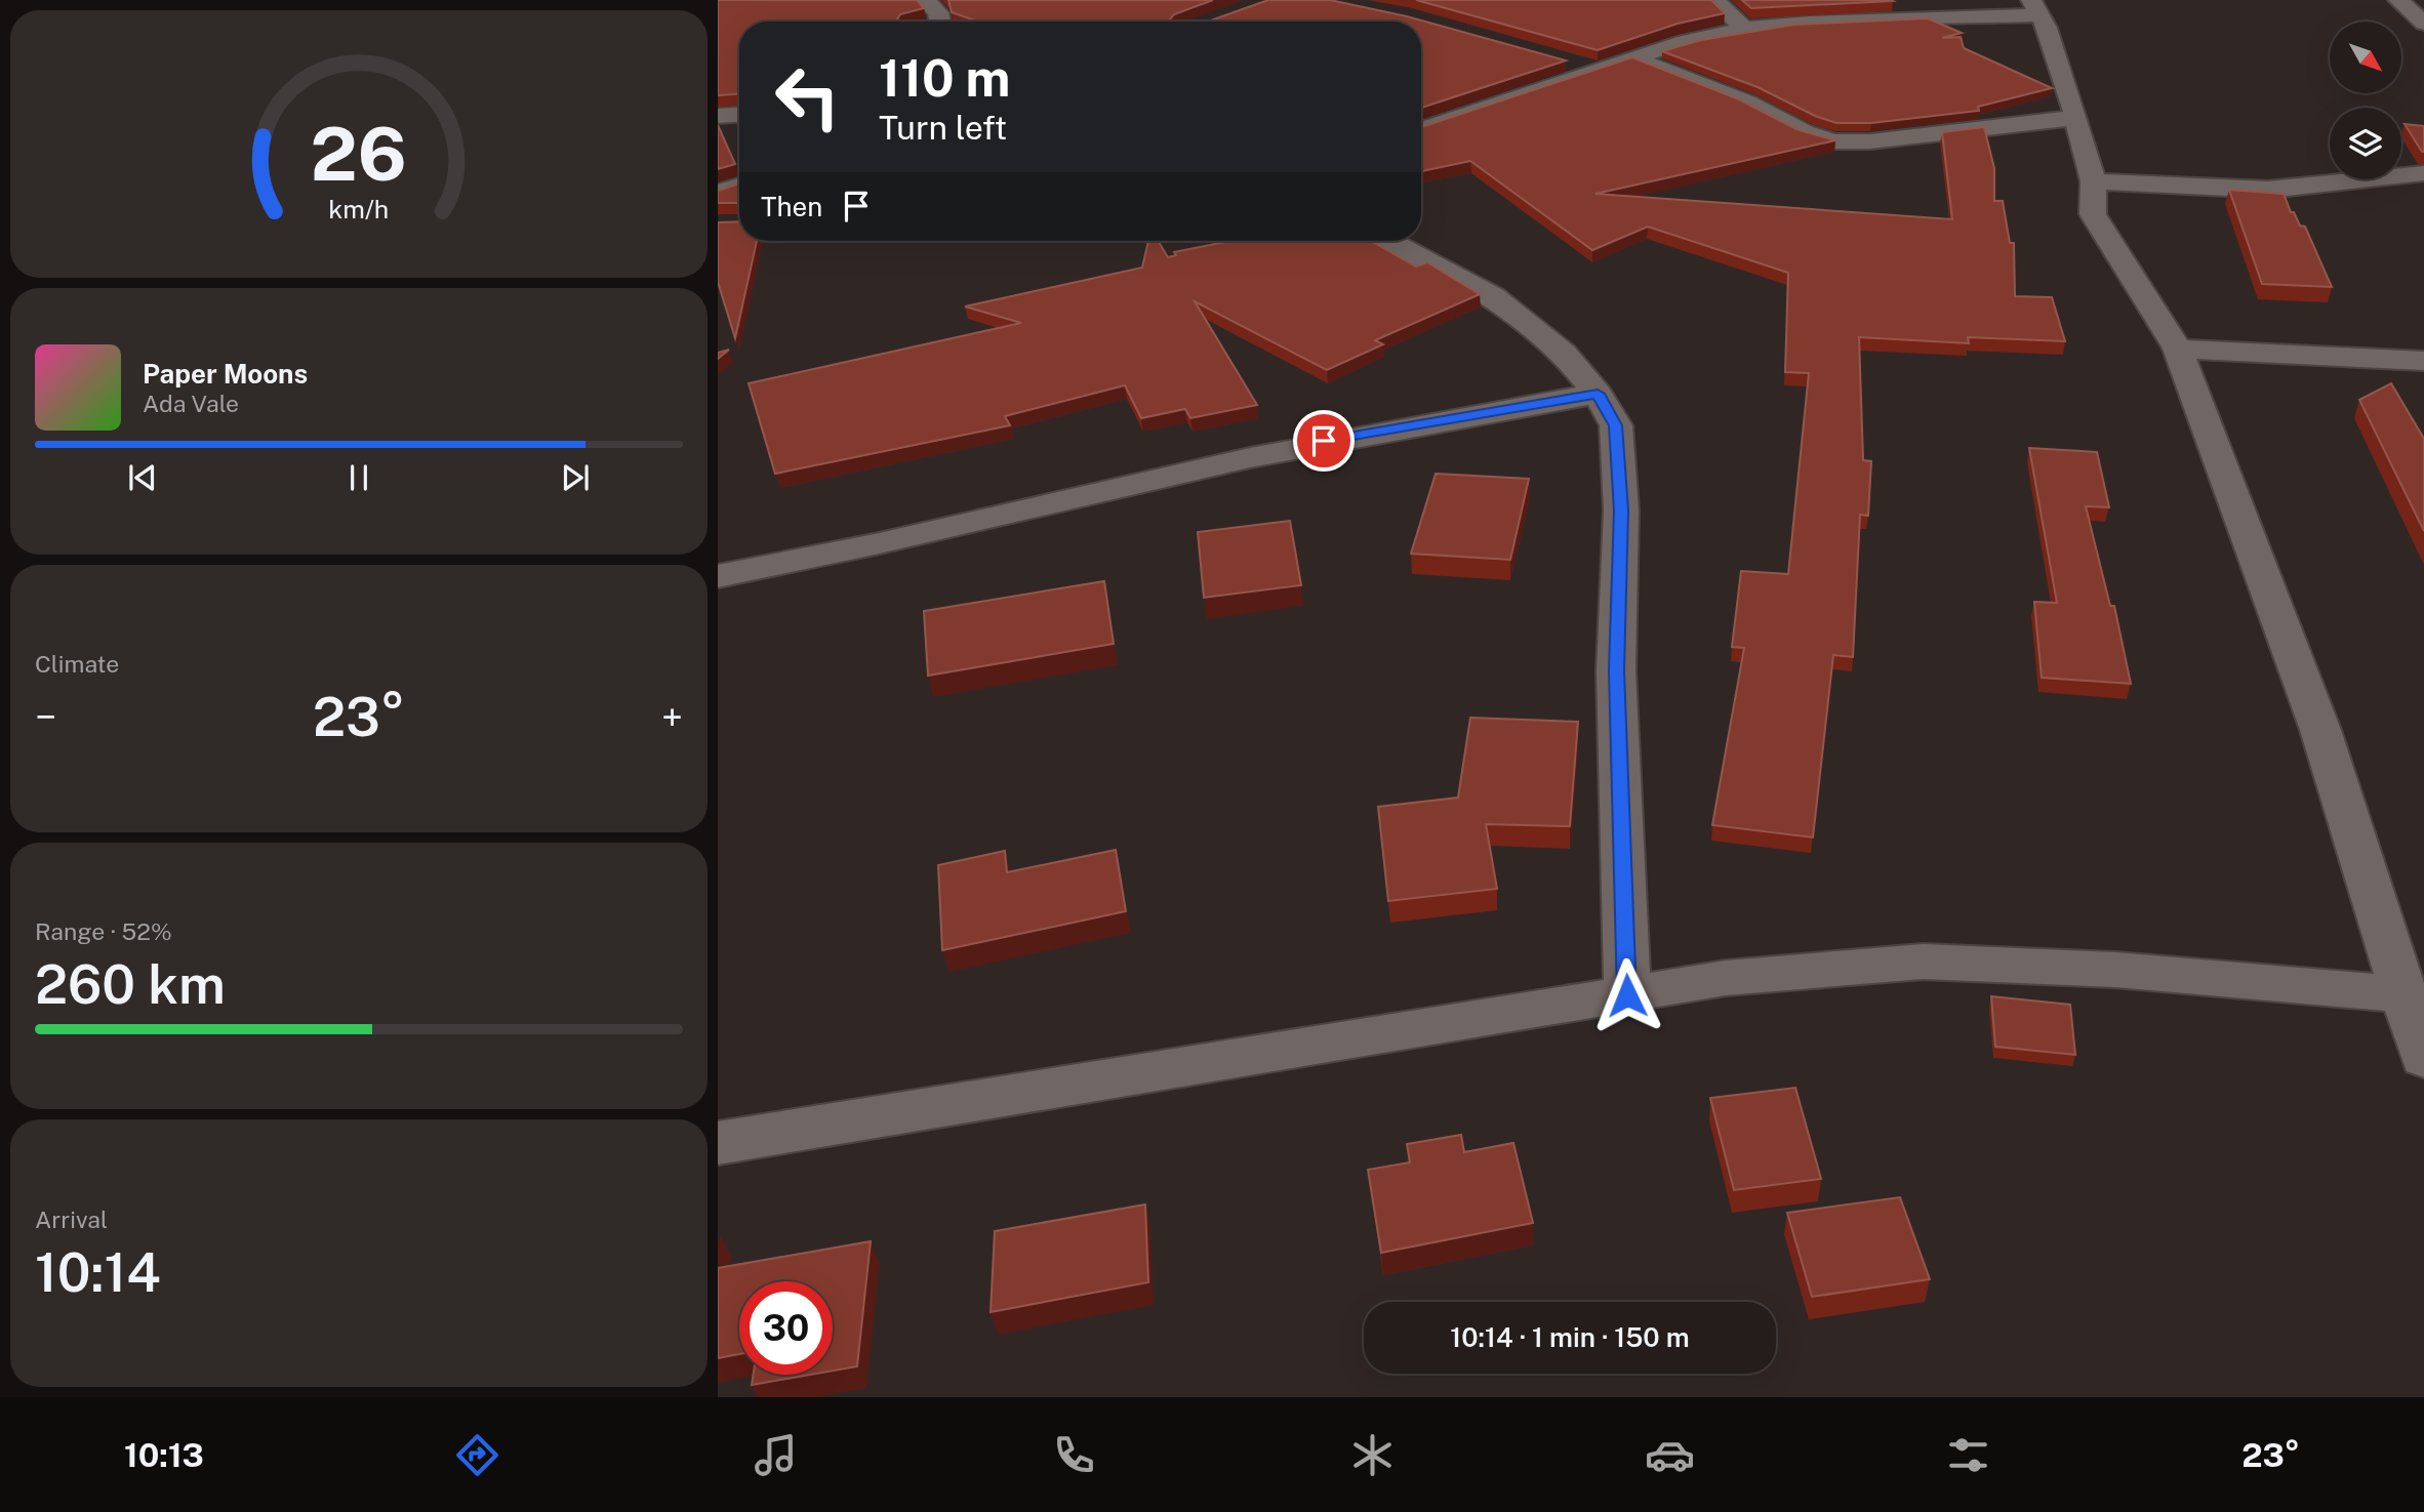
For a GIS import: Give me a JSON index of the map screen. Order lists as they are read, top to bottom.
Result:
{
  "north": "bottom right",
  "page": {
    "turn": ["110 m", "Turn left"],
    "then": "Then",
    "song": ["Paper Moons", "Ada Vale"],
    "tile": [
      "Climate",
      ["Range · 52%", "260 km"],
      ["Arrival", "10:14"]
    ],
    "heat": ["−", "23°", "+"],
    "limit": "30",
    "trip": "10:14 · 1 min · 150 m",
    "tabs": ["10:13", "23°"],
    "gauge": ["26", "km/h"]
  }
}
